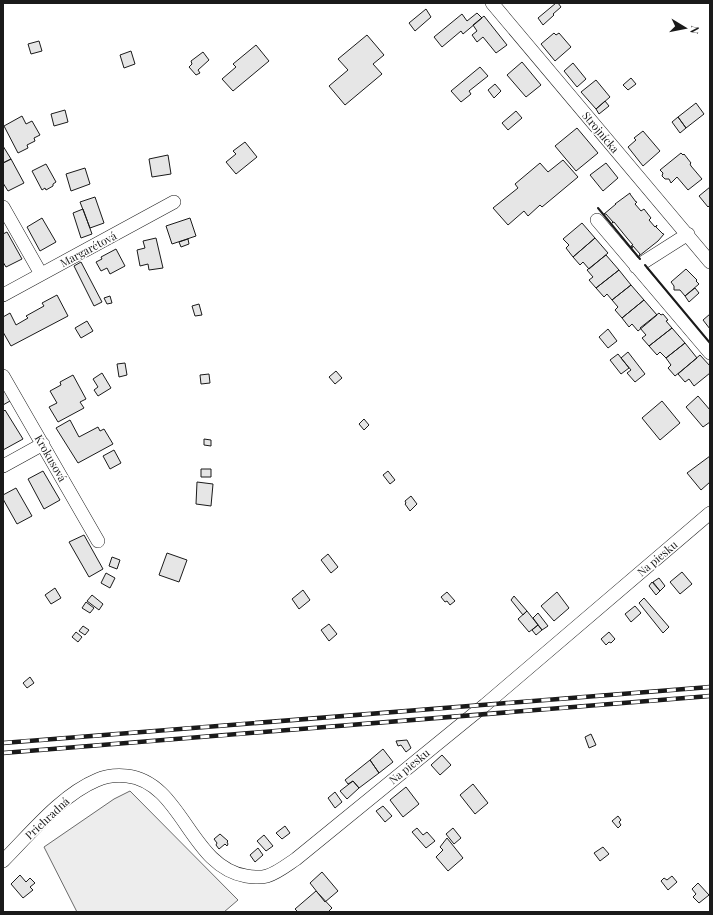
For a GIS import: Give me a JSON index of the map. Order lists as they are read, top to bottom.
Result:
{
  "streets": {
    "street": [
      "Strojnícka",
      "Margarétová",
      "Krokusová",
      "Na piesku",
      "Priehradná"
    ]
  },
  "crossings": [
    ["Na piesku", "Priehradná"]
  ],
  "north": "right"
}
